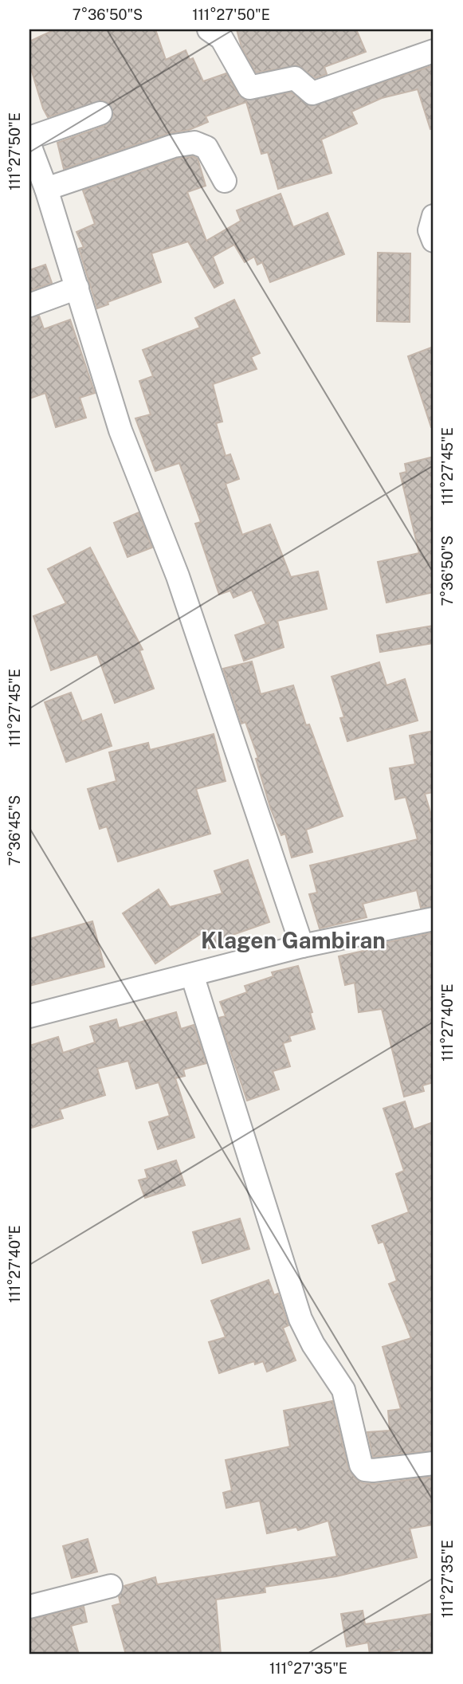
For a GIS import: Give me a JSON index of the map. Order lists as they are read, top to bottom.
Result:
{
  "districts": ["Klagen Gambiran"],
  "coordinates": [
    "7°36'50\"S",
    "111°27'50\"E",
    "111°27'45\"E",
    "7°36'45\"S",
    "111°27'40\"E",
    "111°27'35\"E"
  ]
}
